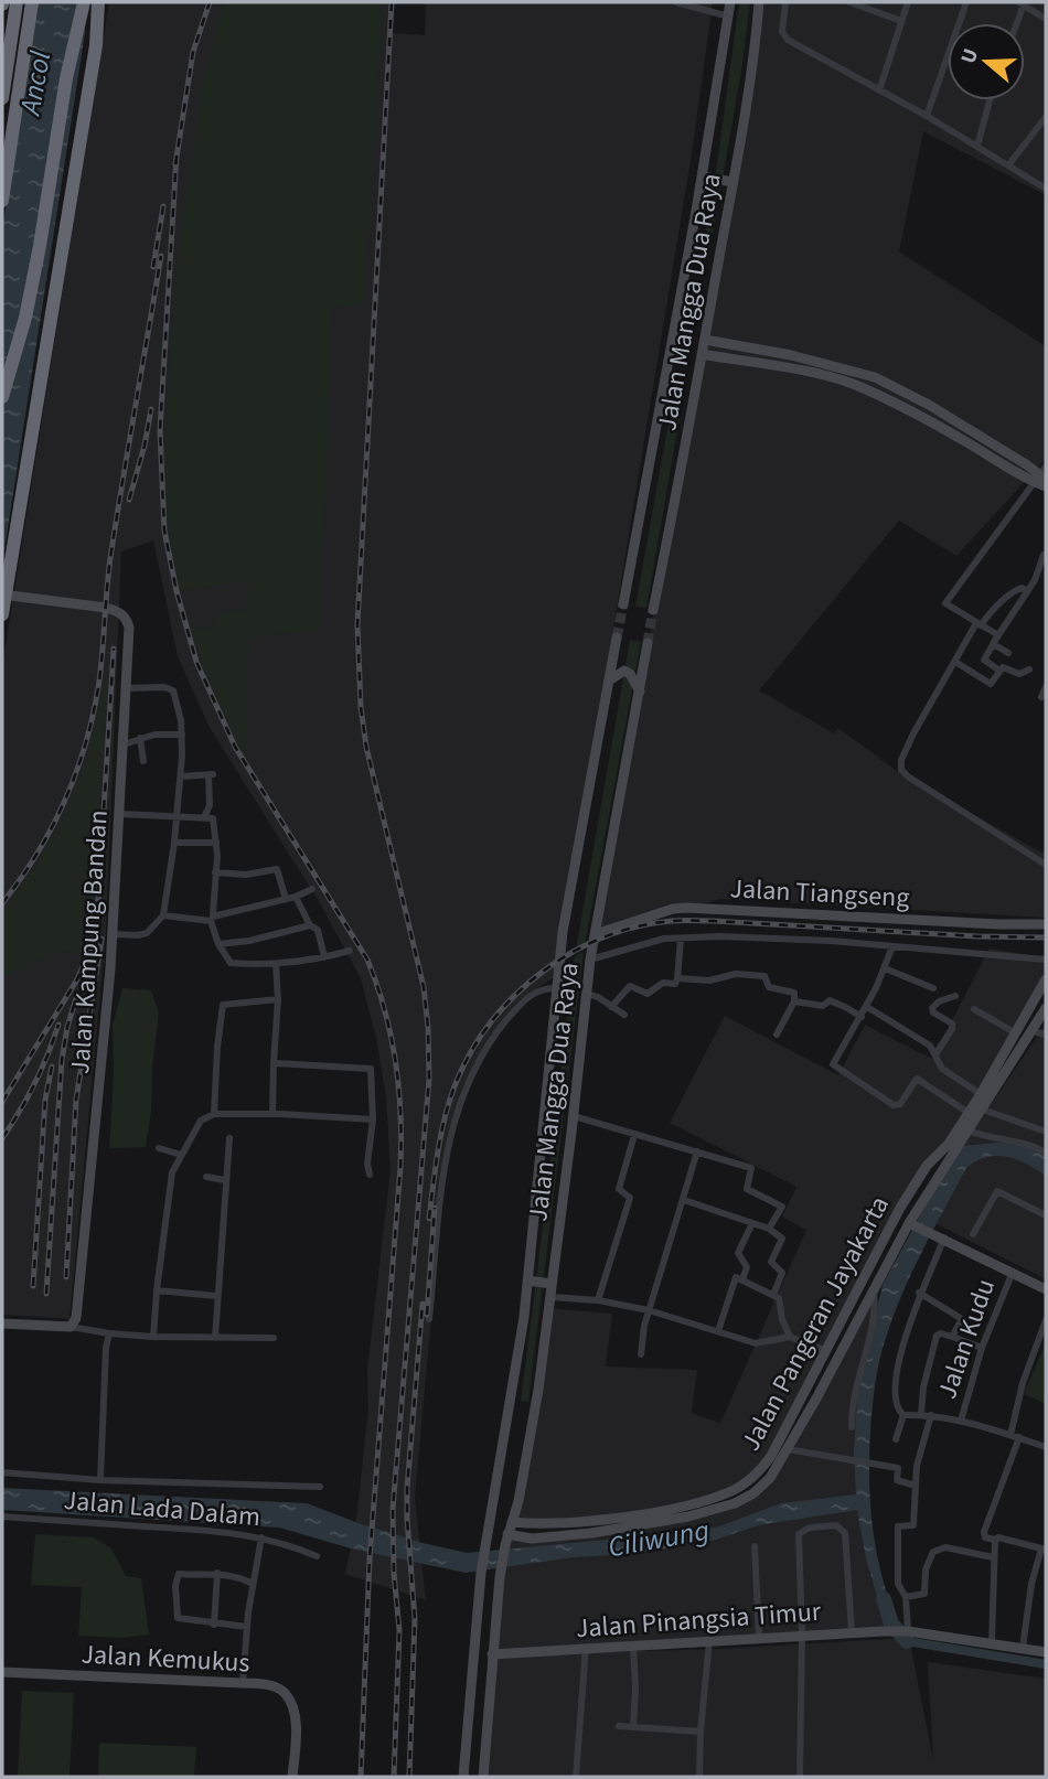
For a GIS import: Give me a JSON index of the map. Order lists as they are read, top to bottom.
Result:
{
  "streets": {
    "main road": [
      "Jalan Mangga Dua Raya",
      "Jalan Tiangseng",
      "Jalan Kampung Bandan",
      "Jalan Pangeran Jayakarta",
      "Jalan Pinangsia Timur",
      "Jalan Kemukus"
    ],
    "street": ["Jalan Kudu", "Jalan Lada Dalam"]
  },
  "crossings": [
    ["Jalan Mangga Dua Raya", "Jalan Tiangseng"],
    ["Jalan Mangga Dua Raya", "Jalan Pangeran Jayakarta"],
    ["Jalan Mangga Dua Raya", "Jalan Pinangsia Timur"]
  ],
  "water": ["Ancol", "Ciliwung"],
  "north": "left"
}
